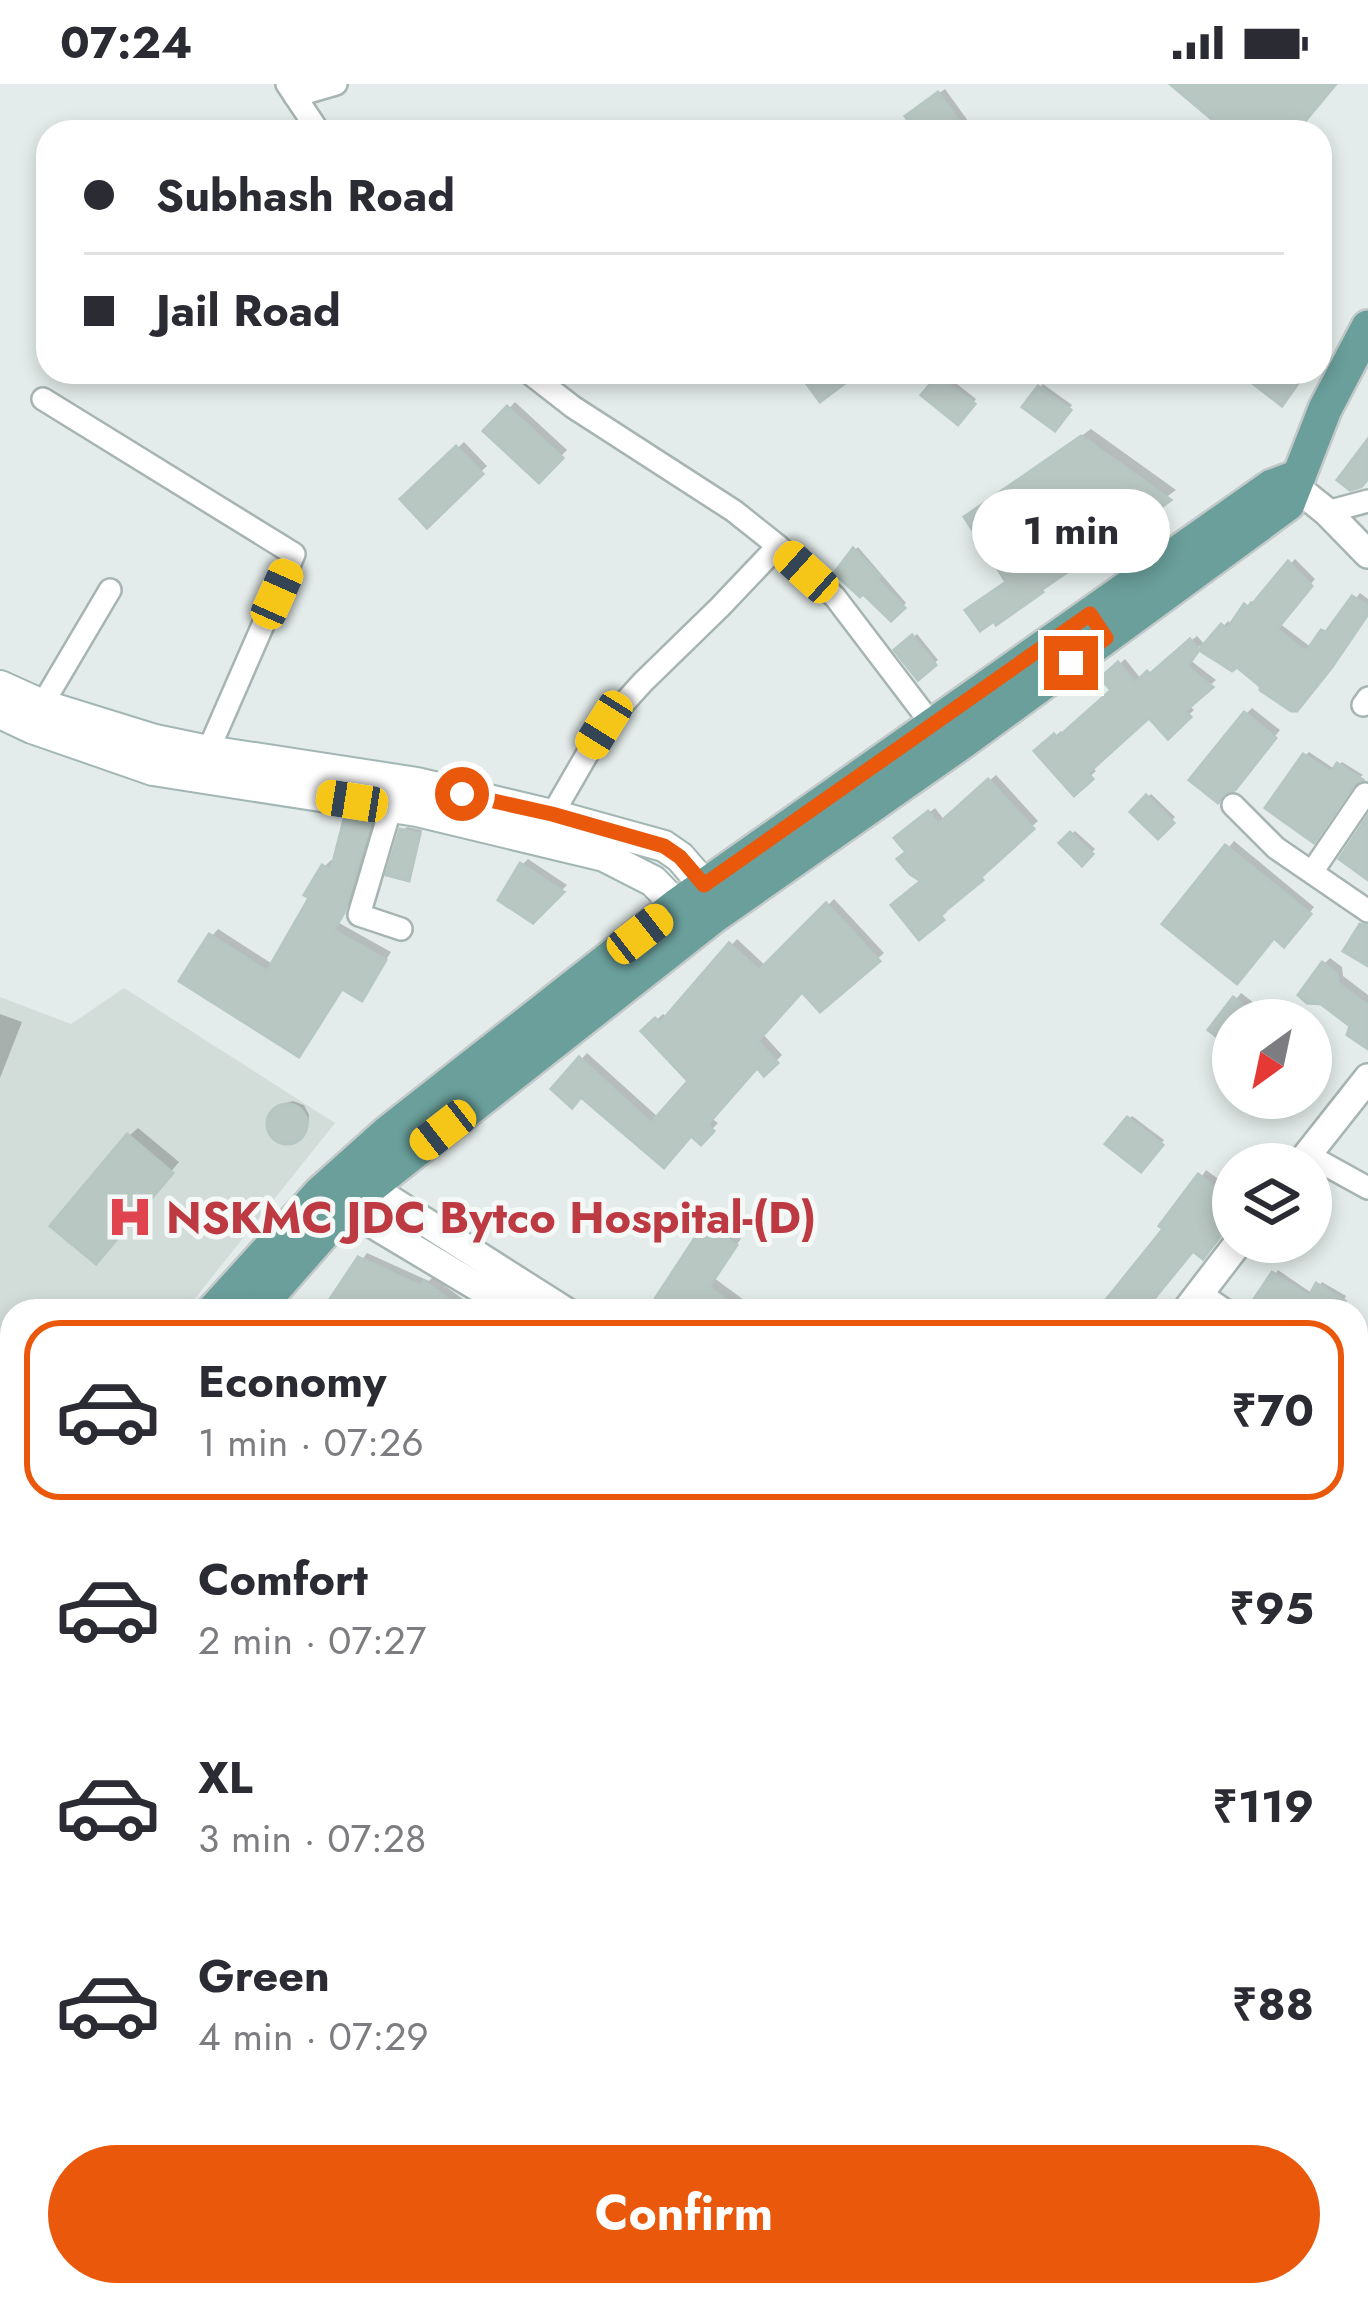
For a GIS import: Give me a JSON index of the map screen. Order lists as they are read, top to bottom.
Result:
{
  "places": {
    "hospital": ["NSKMC JDC Bytco Hospital-(D)"]
  },
  "north": "bottom left",
  "page": {
    "status": "07:24",
    "banner": ["Subhash Road", "Jail Road"],
    "bubble": "1 min",
    "list": [
      {
        "name": "Economy",
        "note": "1 min · 07:26",
        "value": "₹70"
      },
      {
        "name": "Comfort",
        "note": "2 min · 07:27",
        "value": "₹95"
      },
      {
        "name": "XL",
        "note": "3 min · 07:28",
        "value": "₹119"
      },
      {
        "name": "Green",
        "note": "4 min · 07:29",
        "value": "₹88"
      }
    ],
    "buttons": "Confirm"
  }
}
